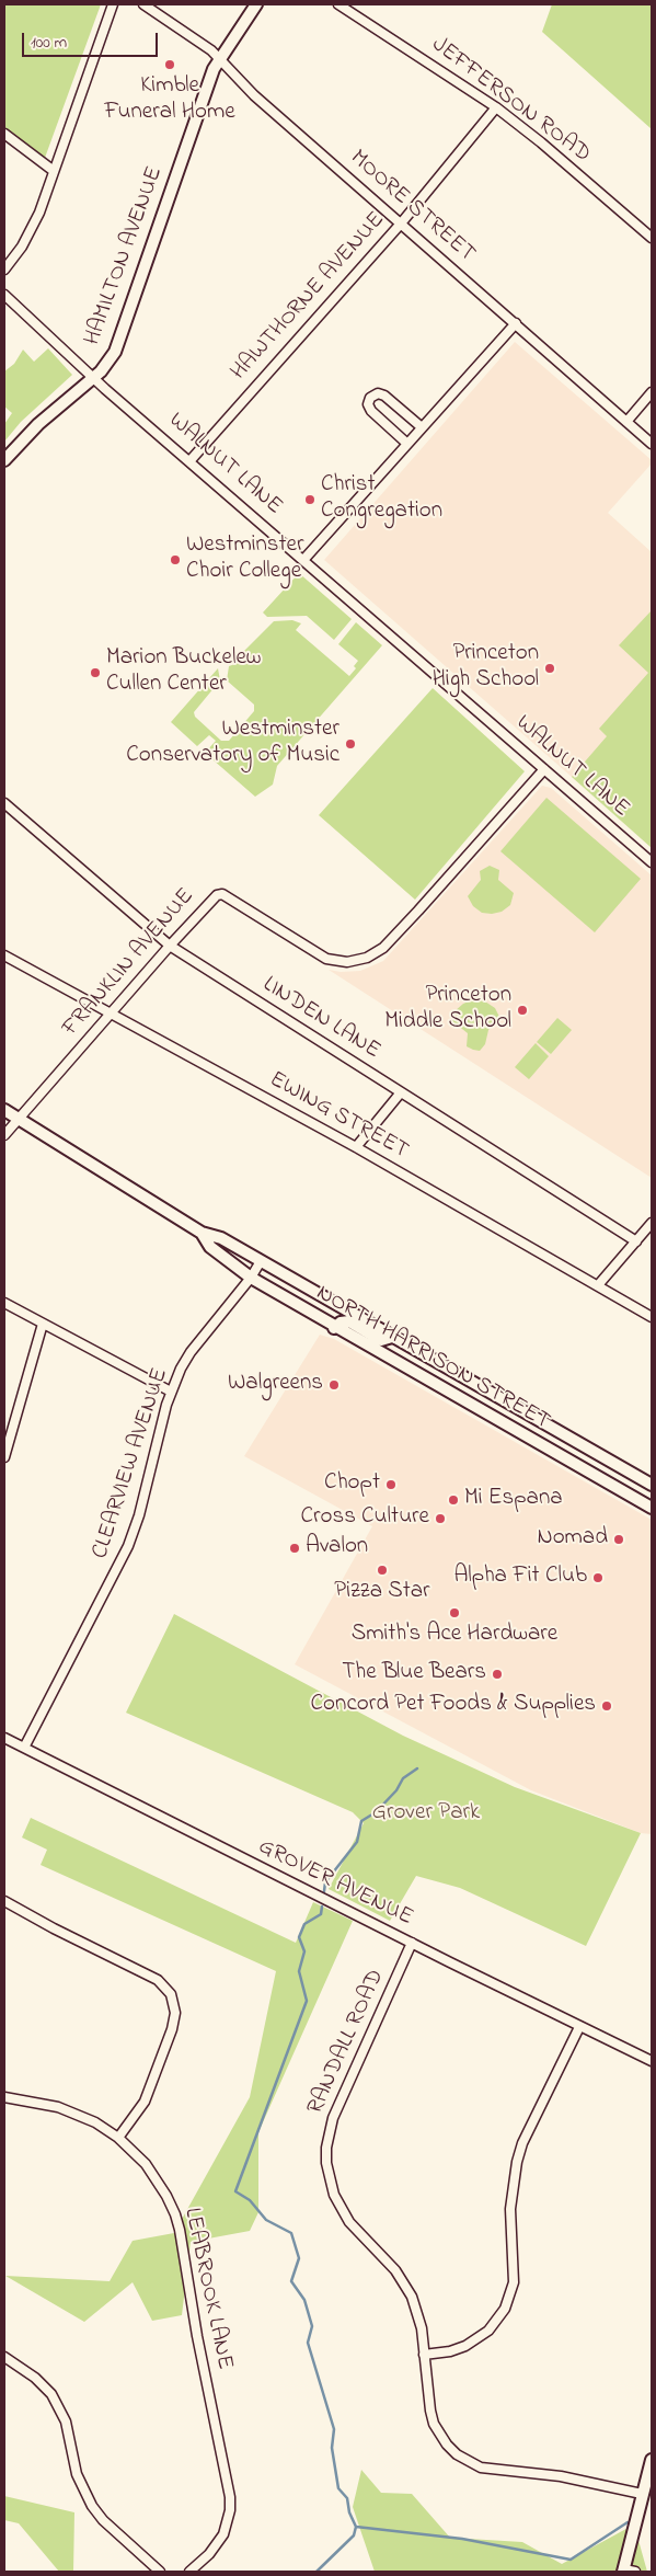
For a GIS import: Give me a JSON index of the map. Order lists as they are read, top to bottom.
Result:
{
  "streets": {
    "street": [
      "JEFFERSON ROAD",
      "MOORE STREET",
      "HAMILTON AVENUE",
      "HAWTHORNE AVENUE",
      "WALNUT LANE",
      "FRANKLIN AVENUE",
      "LINDEN LANE",
      "EWING STREET",
      "NORTH HARRISON STREET",
      "CLEARVIEW AVENUE",
      "GROVER AVENUE",
      "RANDALL ROAD",
      "LEABROOK LANE"
    ]
  },
  "crossings": [
    ["JEFFERSON ROAD", "HAWTHORNE AVENUE"],
    ["MOORE STREET", "HAMILTON AVENUE"],
    ["MOORE STREET", "HAWTHORNE AVENUE"],
    ["HAMILTON AVENUE", "WALNUT LANE"],
    ["HAWTHORNE AVENUE", "WALNUT LANE"],
    ["WALNUT LANE", "FRANKLIN AVENUE"],
    ["FRANKLIN AVENUE", "LINDEN LANE"],
    ["FRANKLIN AVENUE", "EWING STREET"],
    ["FRANKLIN AVENUE", "NORTH HARRISON STREET"],
    ["NORTH HARRISON STREET", "CLEARVIEW AVENUE"],
    ["CLEARVIEW AVENUE", "GROVER AVENUE"],
    ["GROVER AVENUE", "RANDALL ROAD"]
  ],
  "parks": ["Grover Park"],
  "places": [
    "Kimble Funeral Home",
    "Christ Congregation",
    "Westminster Choir College",
    "Princeton High School",
    "Marion Buckelew Cullen Center",
    "Westminster Conservatory of Music",
    "Princeton Middle School",
    "Walgreens",
    "Chopt",
    "Mi Espana",
    "Cross Culture",
    "Nomad",
    "Avalon",
    "Pizza Star",
    "Alpha Fit Club",
    "Smith's Ace Hardware",
    "The Blue Bears",
    "Concord Pet Foods & Supplies"
  ],
  "scale_bar": "100 m"
}
